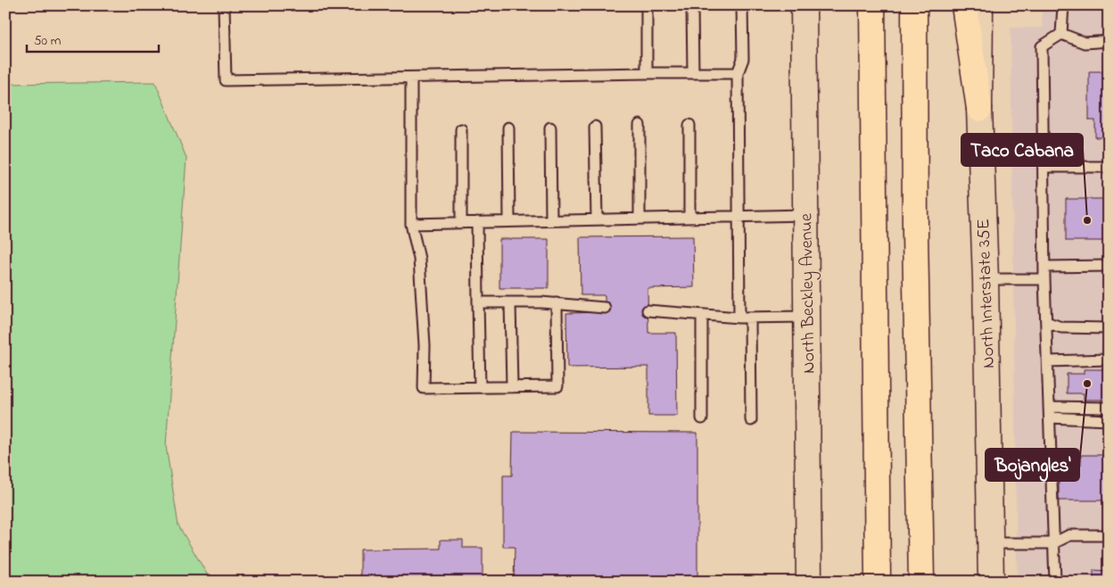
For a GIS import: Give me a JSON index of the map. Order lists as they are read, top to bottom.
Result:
{
  "streets": {
    "main road": ["North Beckley Avenue", "North Interstate 35E"]
  },
  "places": ["Taco Cabana", "Bojangles'"],
  "scale_bar": "50 m"
}
